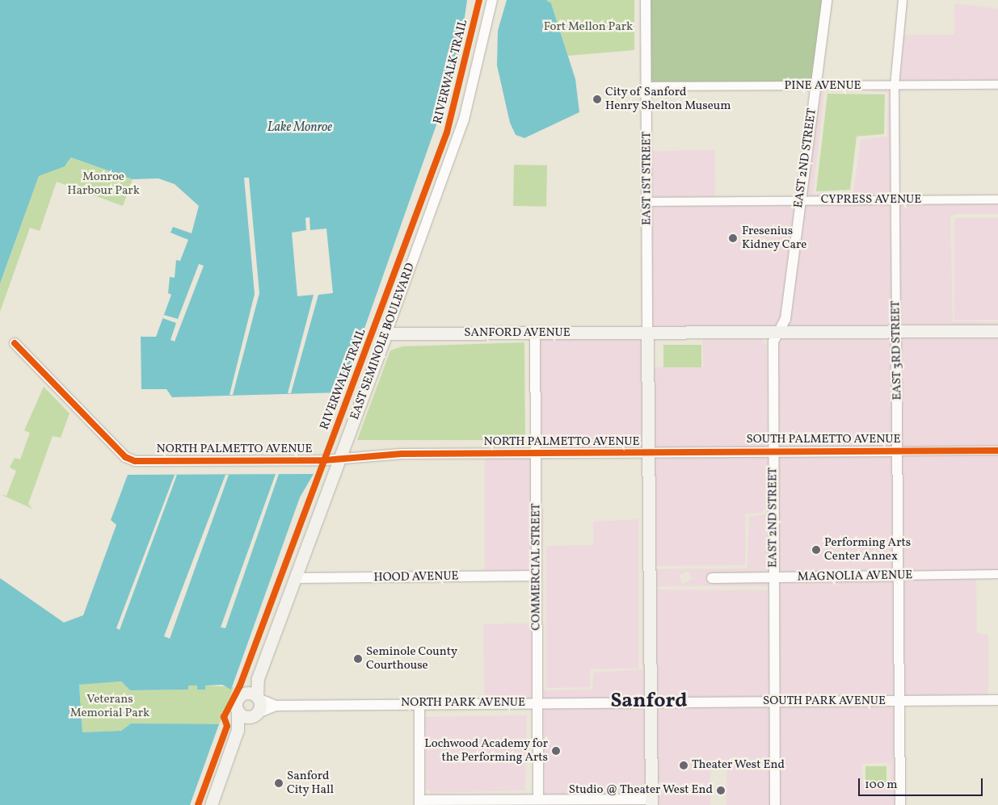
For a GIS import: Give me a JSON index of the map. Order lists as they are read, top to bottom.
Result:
{
  "streets": {
    "main road": ["SANFORD AVENUE", "EAST SEMINOLE BOULEVARD"],
    "street": [
      "PINE AVENUE",
      "EAST 2ND STREET",
      "EAST 1ST STREET",
      "CYPRESS AVENUE",
      "EAST 3RD STREET",
      "SOUTH PALMETTO AVENUE",
      "NORTH PALMETTO AVENUE",
      "COMMERCIAL STREET",
      "MAGNOLIA AVENUE",
      "HOOD AVENUE",
      "SOUTH PARK AVENUE",
      "NORTH PARK AVENUE"
    ],
    "cycle path": ["RIVERWALK TRAIL"]
  },
  "crossings": [
    ["PINE AVENUE", "EAST 2ND STREET"],
    ["PINE AVENUE", "EAST 1ST STREET"],
    ["PINE AVENUE", "EAST 3RD STREET"],
    ["EAST 2ND STREET", "CYPRESS AVENUE"],
    ["EAST 2ND STREET", "SANFORD AVENUE"],
    ["EAST 2ND STREET", "SOUTH PALMETTO AVENUE"],
    ["EAST 2ND STREET", "MAGNOLIA AVENUE"],
    ["EAST 2ND STREET", "SOUTH PARK AVENUE"],
    ["EAST 1ST STREET", "CYPRESS AVENUE"],
    ["EAST 1ST STREET", "SANFORD AVENUE"],
    ["CYPRESS AVENUE", "EAST 3RD STREET"],
    ["SANFORD AVENUE", "EAST SEMINOLE BOULEVARD"],
    ["SANFORD AVENUE", "EAST 3RD STREET"],
    ["SANFORD AVENUE", "COMMERCIAL STREET"],
    ["EAST SEMINOLE BOULEVARD", "NORTH PALMETTO AVENUE"],
    ["EAST SEMINOLE BOULEVARD", "HOOD AVENUE"],
    ["EAST 3RD STREET", "SOUTH PALMETTO AVENUE"],
    ["EAST 3RD STREET", "MAGNOLIA AVENUE"],
    ["EAST 3RD STREET", "SOUTH PARK AVENUE"],
    ["SOUTH PALMETTO AVENUE", "NORTH PALMETTO AVENUE"],
    ["NORTH PALMETTO AVENUE", "COMMERCIAL STREET"],
    ["COMMERCIAL STREET", "HOOD AVENUE"],
    ["COMMERCIAL STREET", "NORTH PARK AVENUE"],
    ["SOUTH PARK AVENUE", "NORTH PARK AVENUE"]
  ],
  "districts": ["Sanford"],
  "water": ["Lake Monroe"],
  "parks": ["Fort Mellon Park", "Monroe Harbour Park", "Veterans Memorial Park"],
  "places": [
    "City of Sanford Henry Shelton Museum",
    "Fresenius Kidney Care",
    "Performing Arts Center Annex",
    "Seminole County Courthouse",
    "Lochwood Academy for the Performing Arts",
    "Theater West End",
    "Sanford City Hall",
    "Studio @ Theater West End"
  ],
  "scale_bar": "100 m"
}
